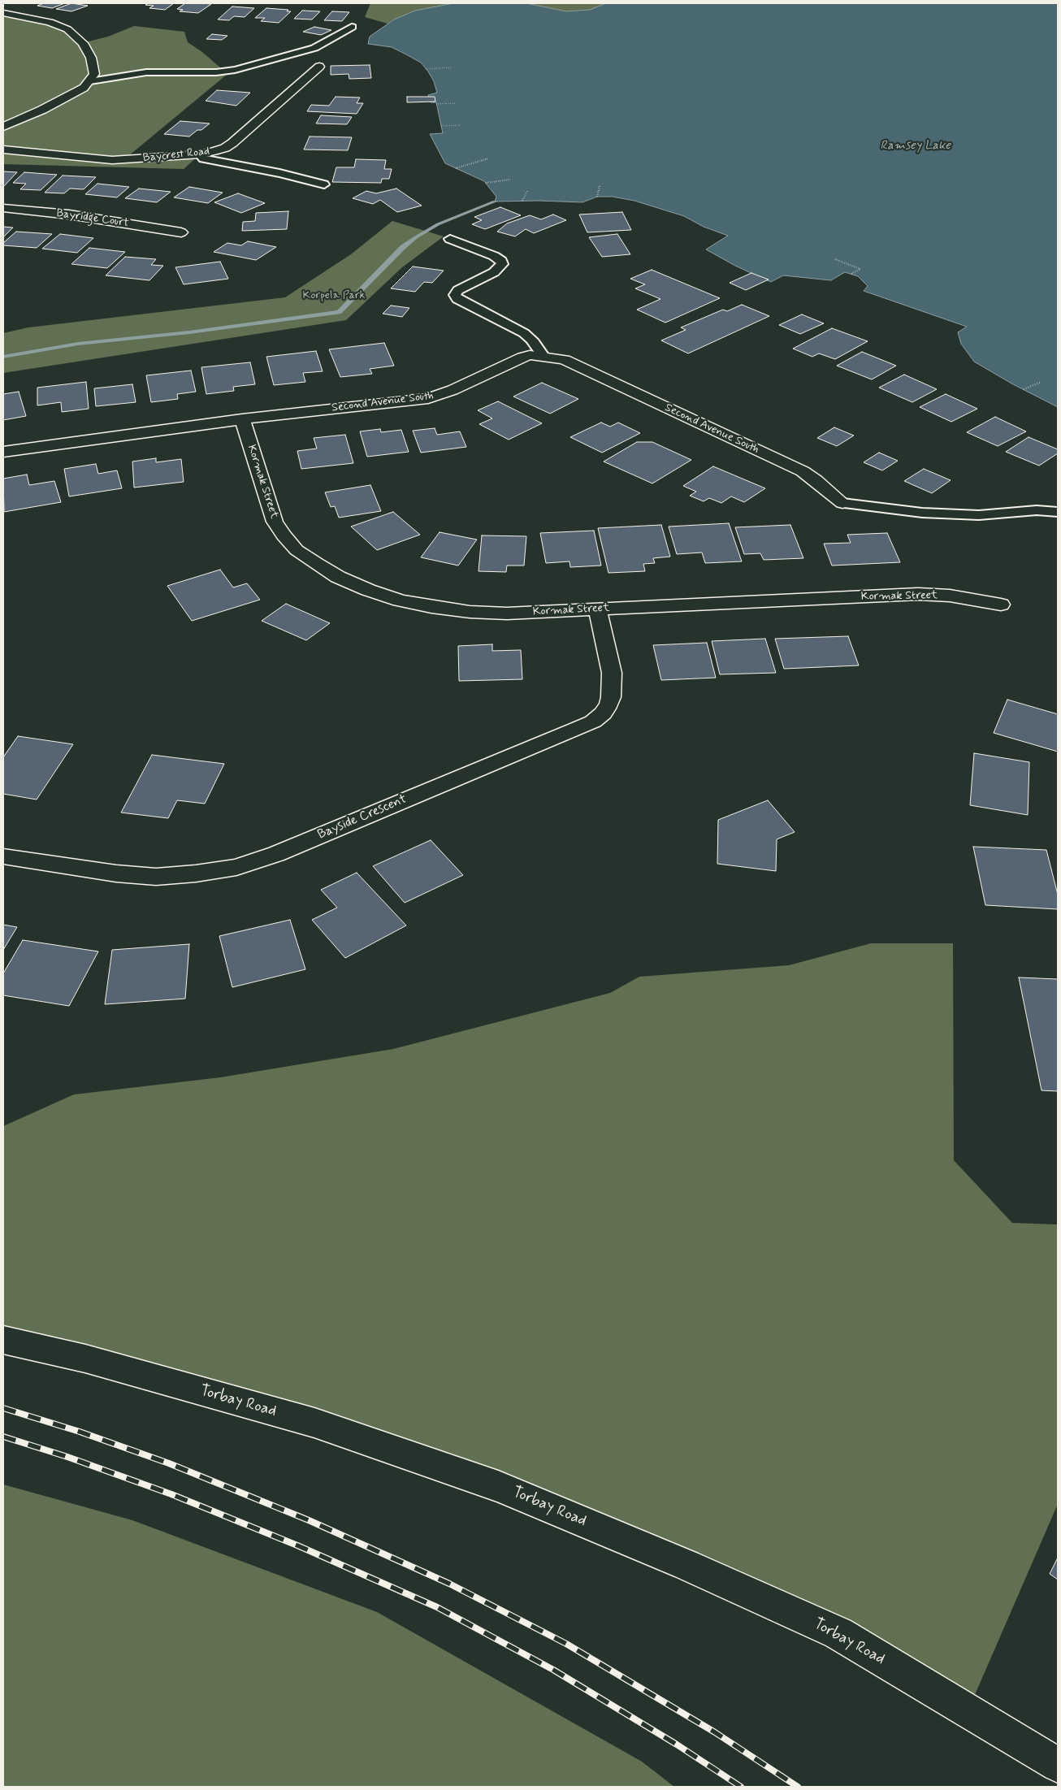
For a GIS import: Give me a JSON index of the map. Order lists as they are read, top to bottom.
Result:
{
  "streets": {
    "street": [
      "Baycrest Road",
      "Bayridge Court",
      "Second Avenue South",
      "Kormak Street",
      "Bayside Crescent",
      "Torbay Road"
    ]
  },
  "crossings": [
    ["Second Avenue South", "Kormak Street"],
    ["Kormak Street", "Bayside Crescent"]
  ],
  "water": ["Ramsey Lake"],
  "parks": ["Korpela Park"]
}
